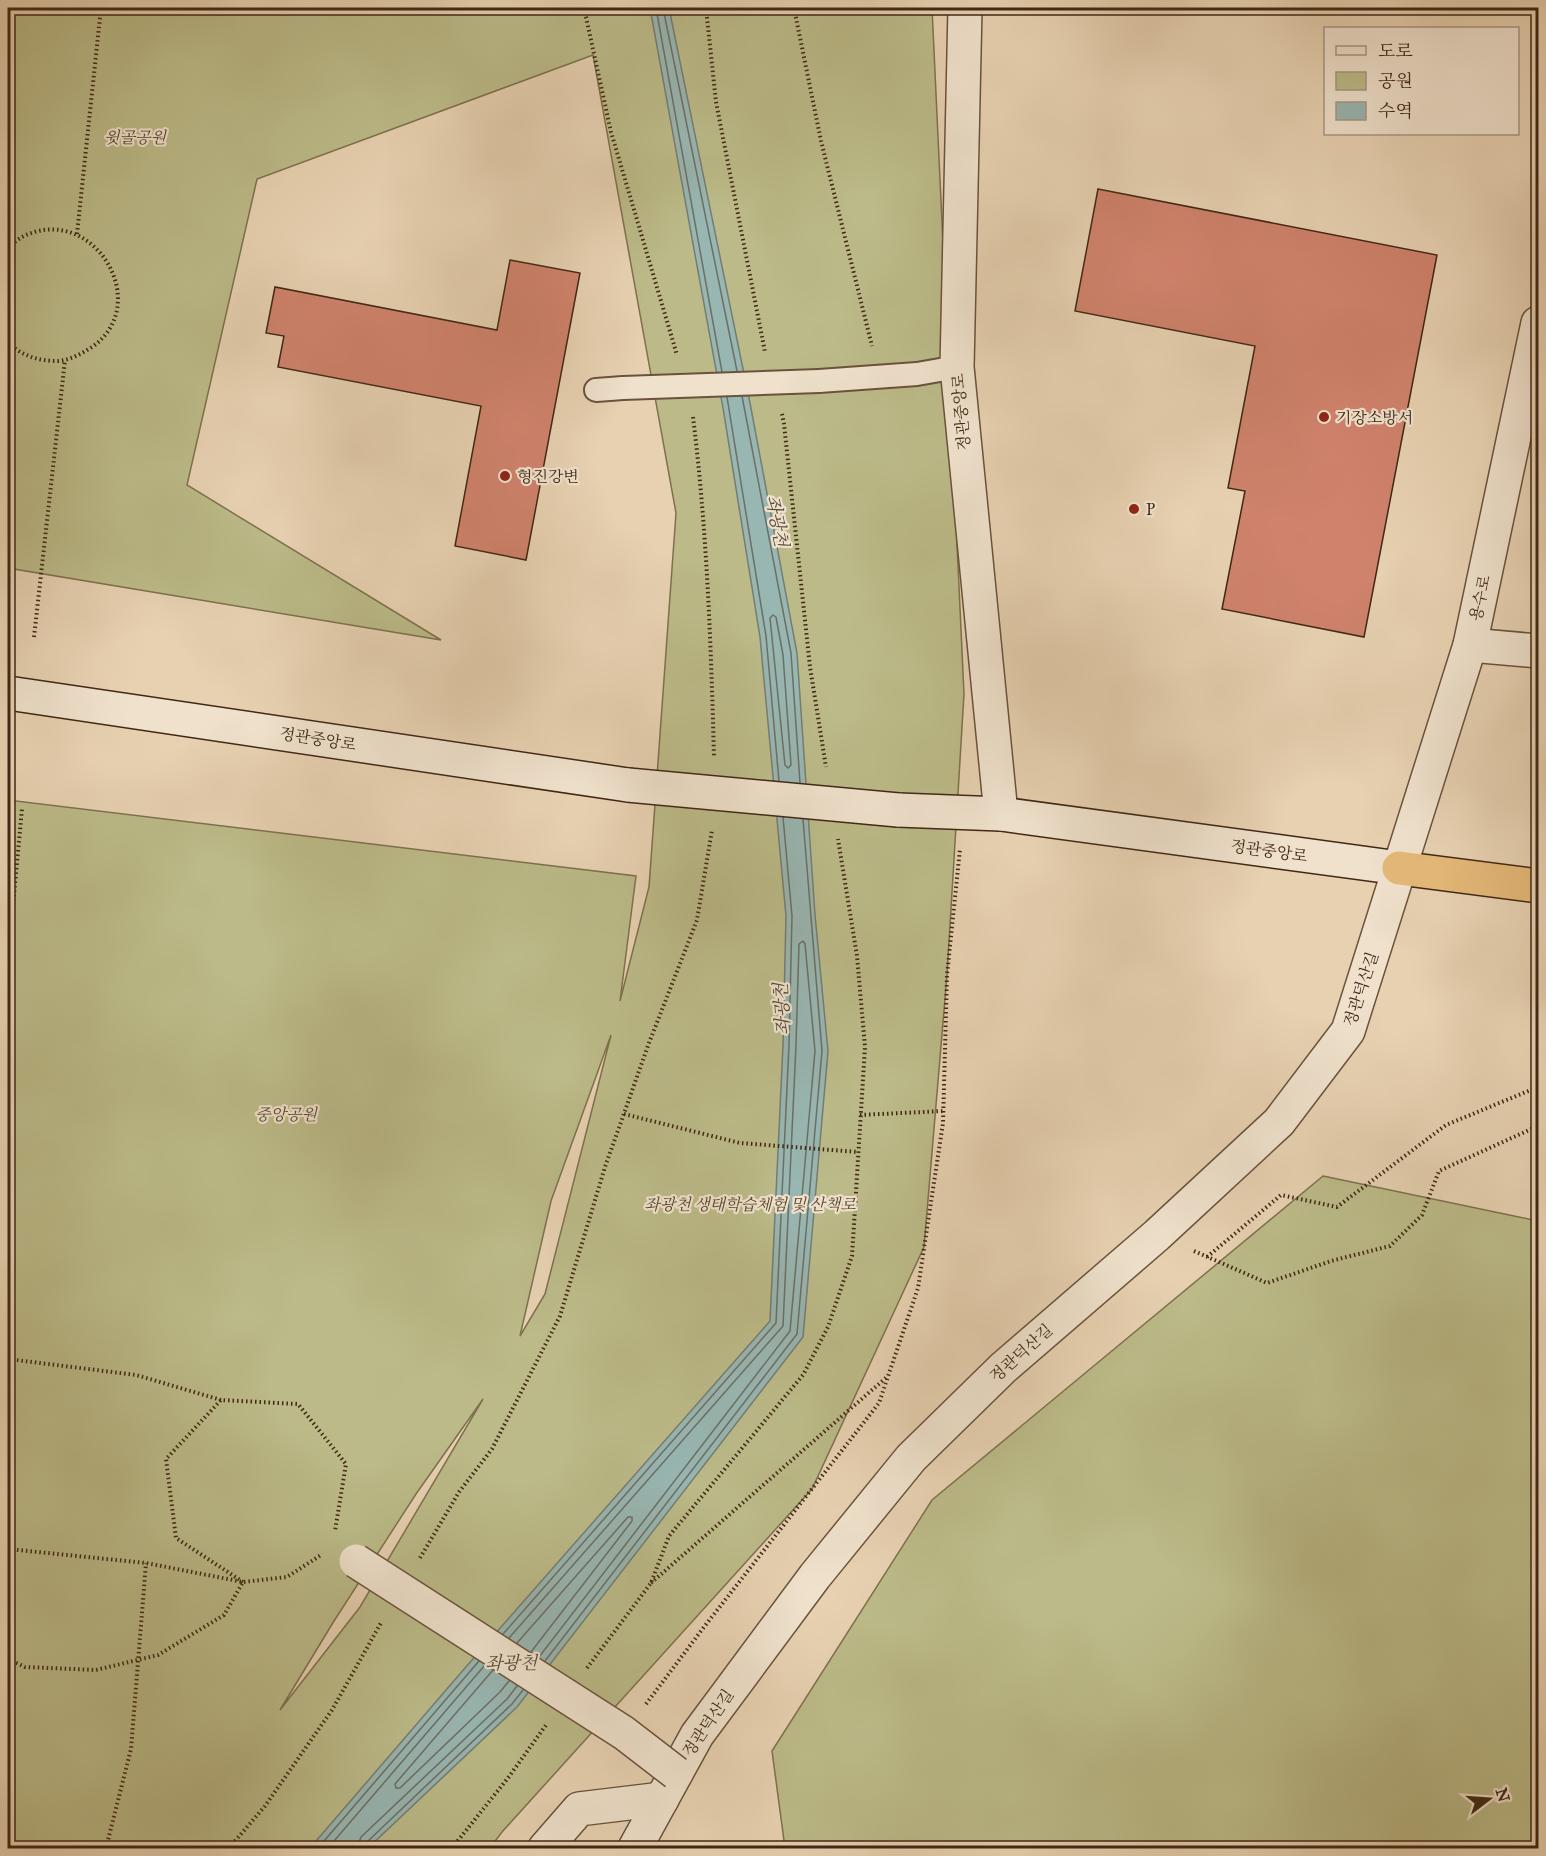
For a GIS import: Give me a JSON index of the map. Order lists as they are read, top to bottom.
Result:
{
  "streets": {
    "highway": ["정관중앙로"],
    "street": ["용수로", "정관덕산길"]
  },
  "crossings": [
    ["정관중앙로", "용수로"],
    ["정관중앙로", "정관덕산길"],
    ["용수로", "정관덕산길"]
  ],
  "water": ["좌광천"],
  "parks": ["윗골공원", "중앙공원", "좌광천 생태학습체험 및 산책로"],
  "places": ["기장소방서", "형진강변", "P"],
  "legend": ["도로", "공원", "수역"],
  "north": "right"
}
